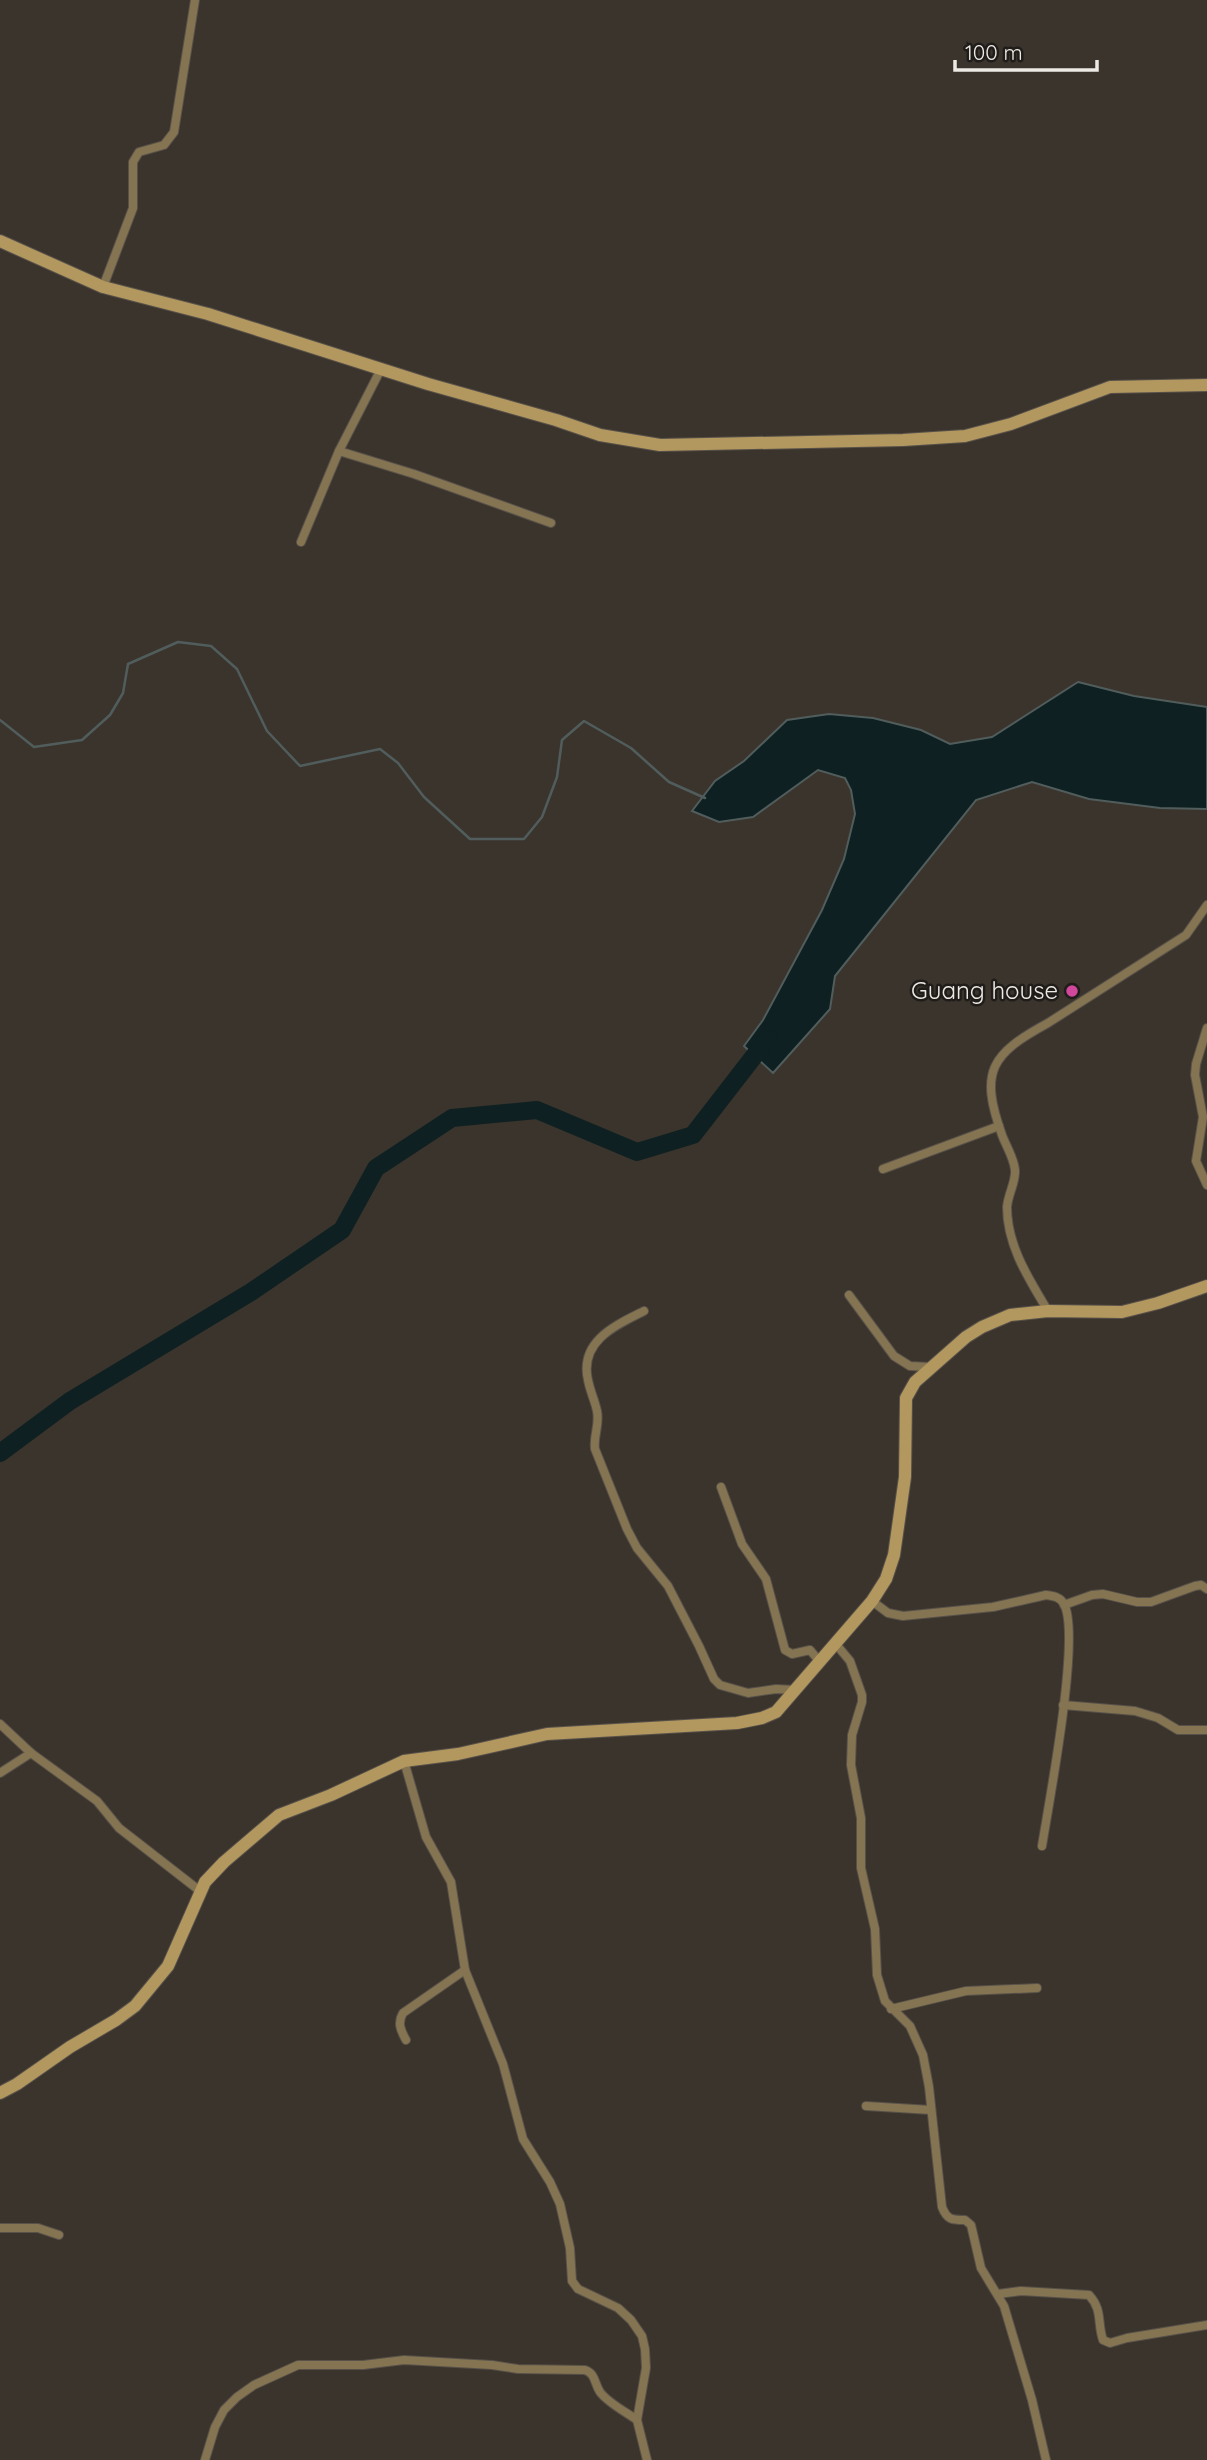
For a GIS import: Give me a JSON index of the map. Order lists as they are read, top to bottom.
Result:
{
  "places": ["Guang house"],
  "scale_bar": "100 m"
}
